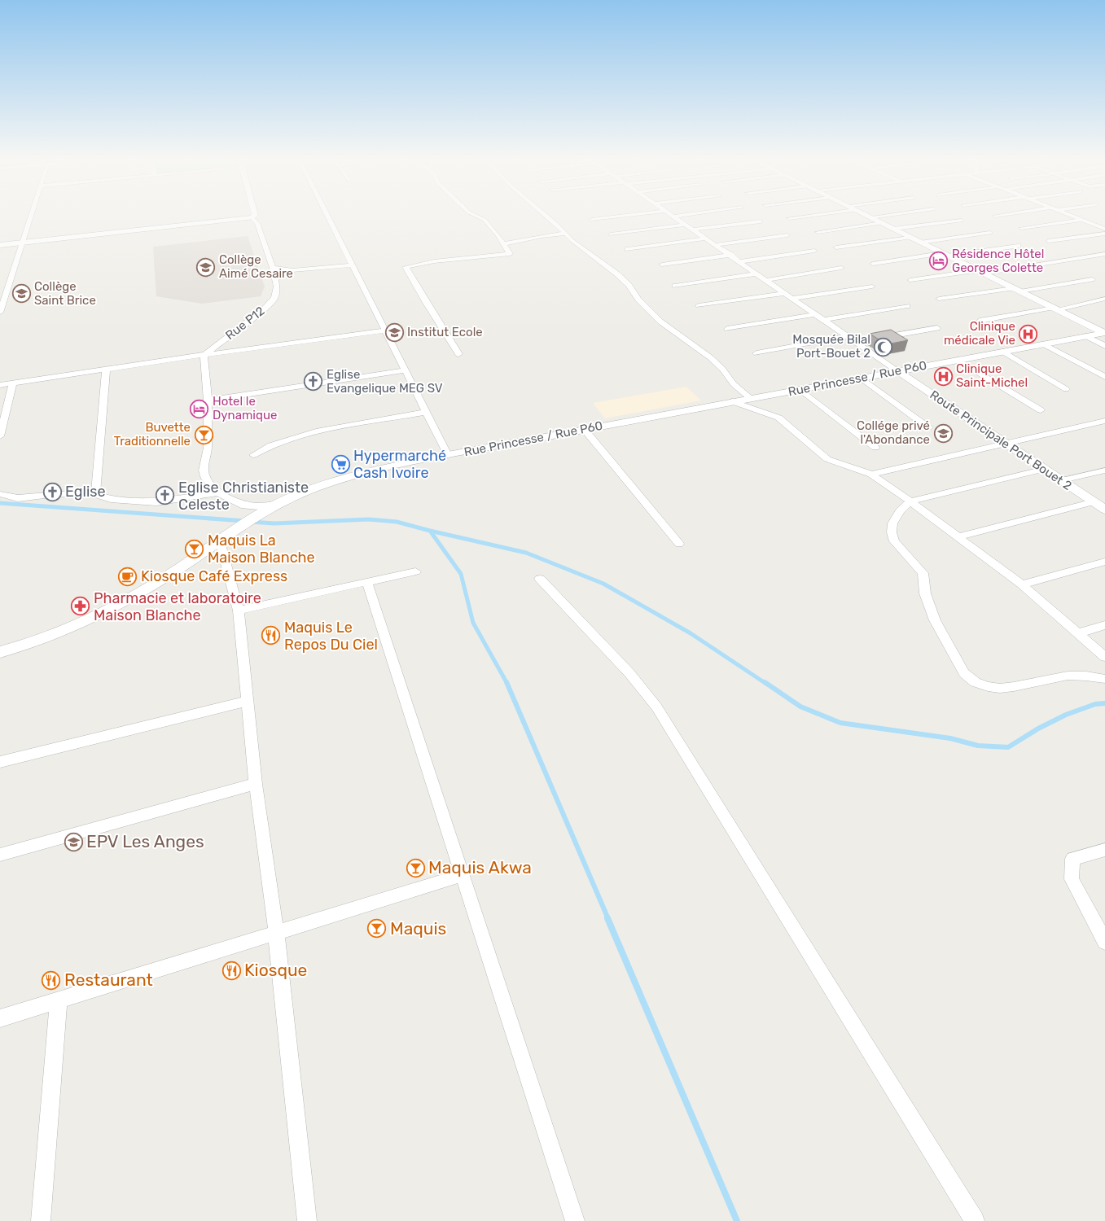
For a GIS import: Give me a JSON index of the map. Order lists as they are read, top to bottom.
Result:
{
  "streets": {
    "street": ["Rue P12", "Rue Princesse / Rue P60", "Route Principale Port Bouet 2"]
  },
  "crossings": [
    ["Rue Princesse / Rue P60", "Route Principale Port Bouet 2"]
  ],
  "places": {
    "hotel": ["Résidence Hôtel Georges Colette", "Hotel le Dynamique"],
    "school or university": [
      "Collège Aimé Cesaire",
      "Collège Saint Brice",
      "Institut Ecole",
      "Collége privé l'Abondance",
      "EPV Les Anges"
    ],
    "hospital": ["Clinique médicale Vie", "Clinique Saint-Michel"],
    "mosque": ["Mosquée Bilal Port-Bouet 2"],
    "church": ["Eglise Evangelique MEG SV", "Eglise", "Eglise Christianiste Celeste"],
    "bar": [
      "Buvette Traditionnelle",
      "Maquis La Maison Blanche",
      "Maquis Akwa",
      "Maquis"
    ],
    "supermarket": ["Hypermarché Cash Ivoire"],
    "cafe": ["Kiosque Café Express"],
    "pharmacy": ["Pharmacie et laboratoire Maison Blanche"],
    "restaurant": ["Maquis Le Repos Du Ciel", "Kiosque", "Restaurant"]
  }
}
